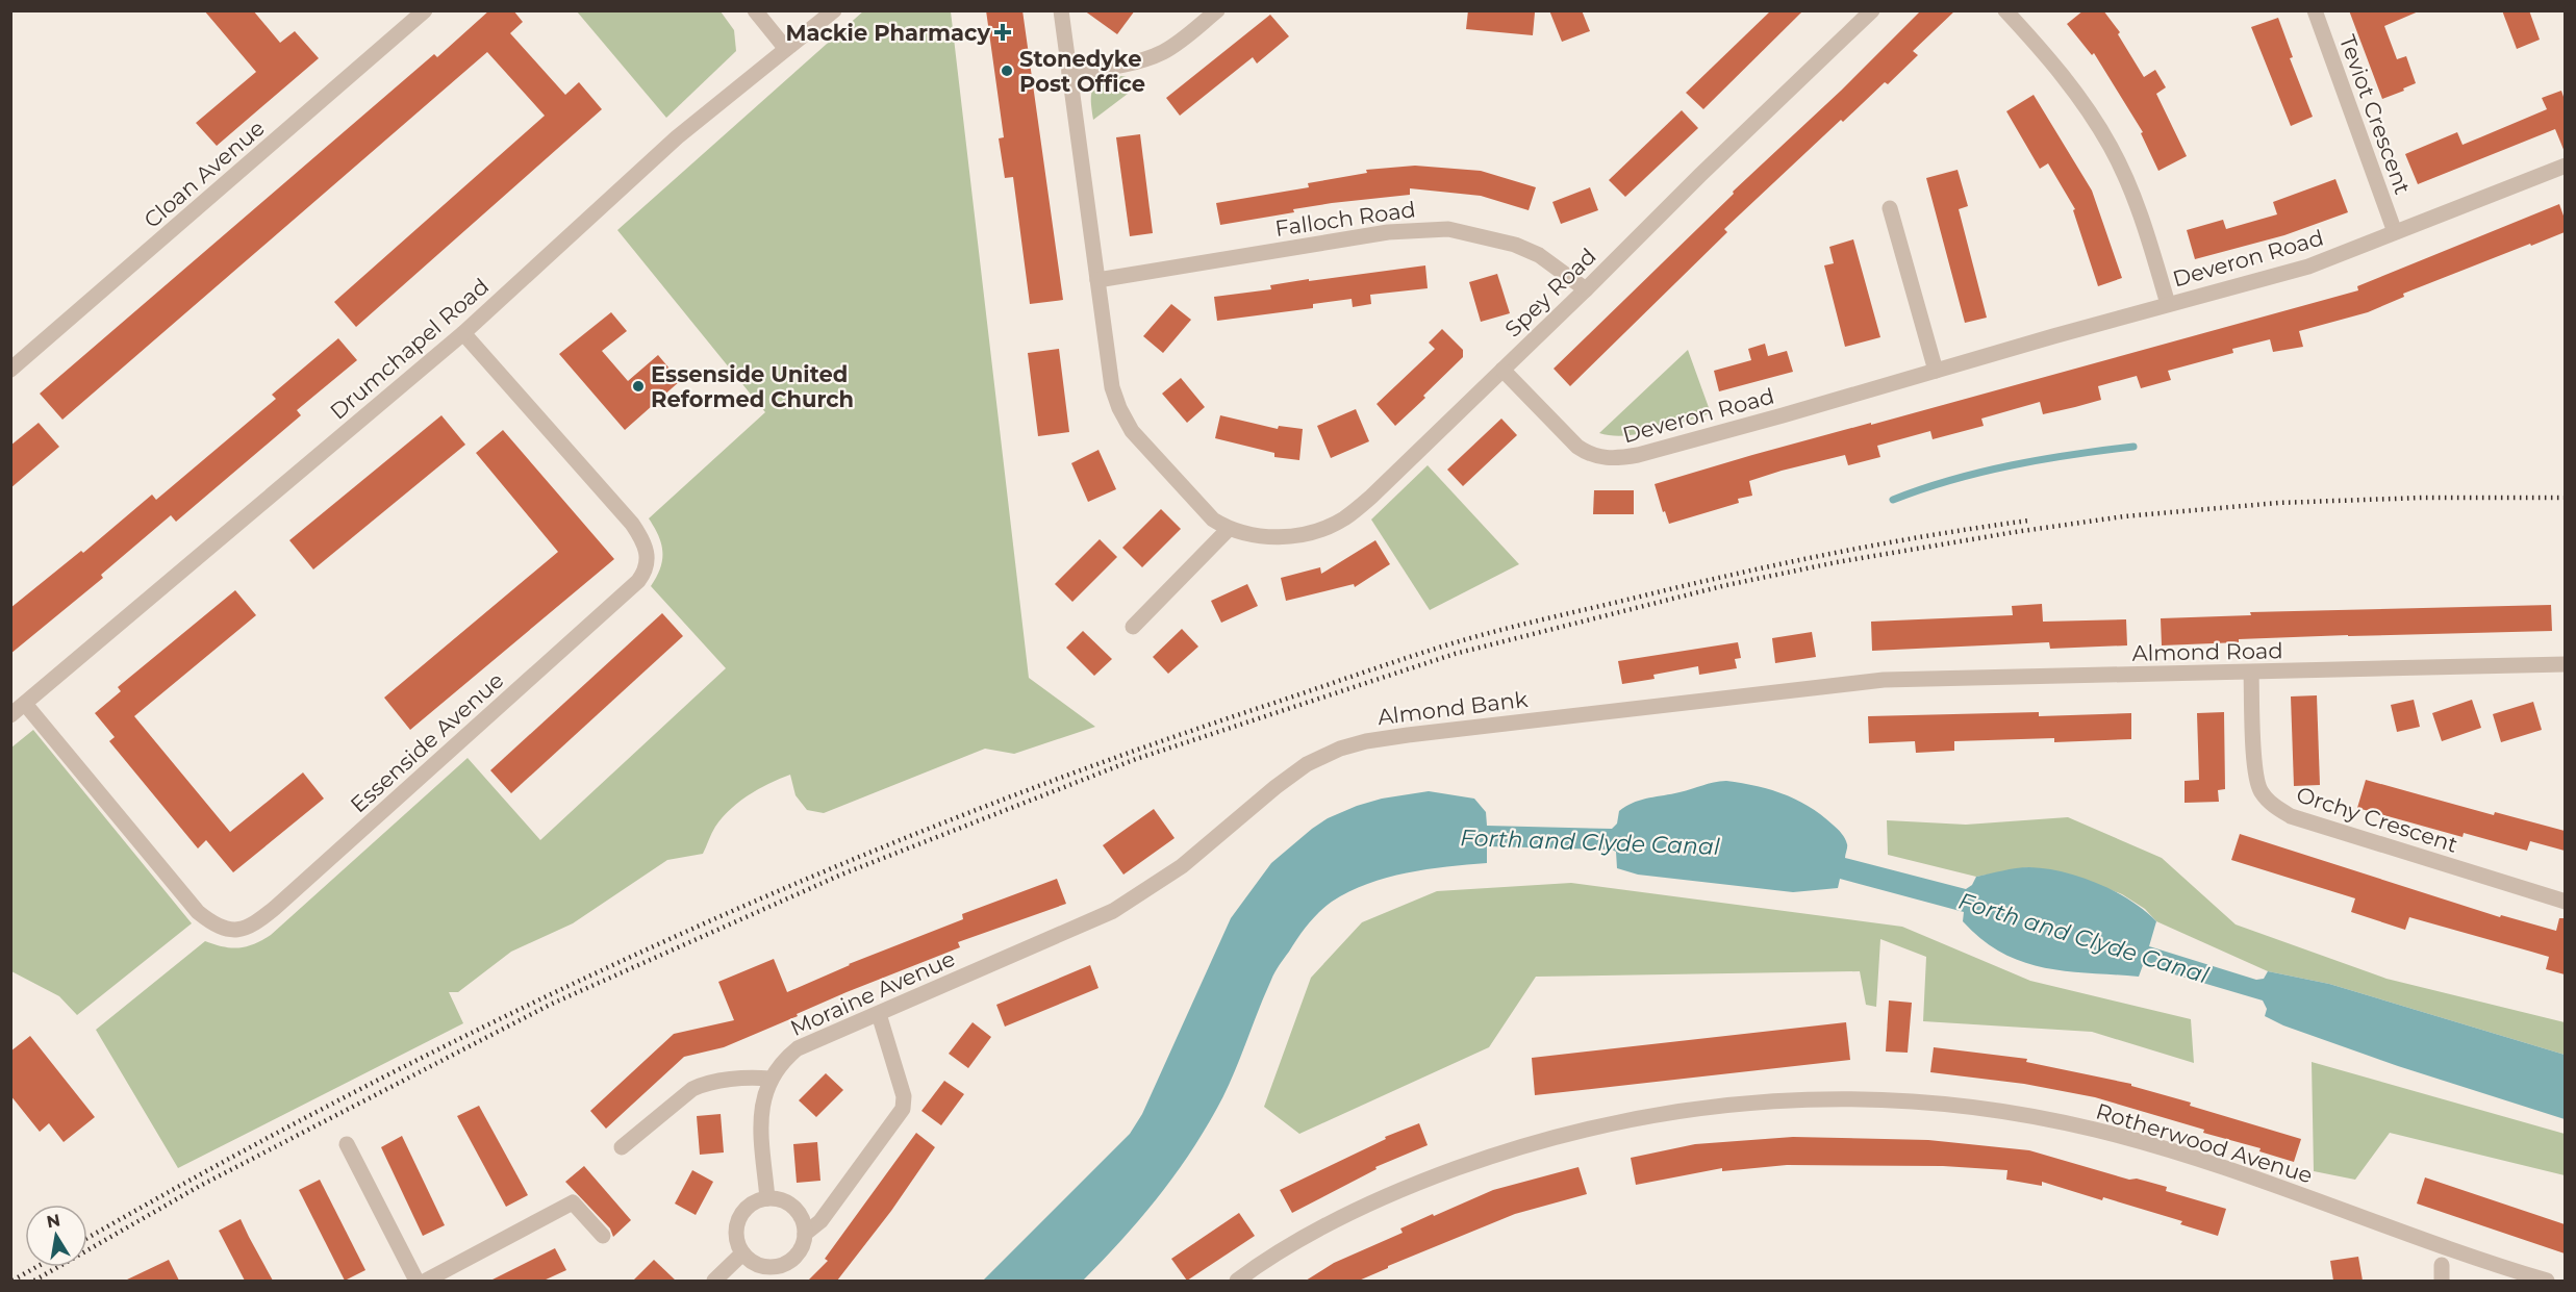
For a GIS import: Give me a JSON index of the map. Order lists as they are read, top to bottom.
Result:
{
  "streets": {
    "street": [
      "Teviot Crescent",
      "Cloan Avenue",
      "Falloch Road",
      "Deveron Road",
      "Spey Road",
      "Drumchapel Road",
      "Almond Road",
      "Almond Bank",
      "Essenside Avenue",
      "Orchy Crescent",
      "Moraine Avenue",
      "Rotherwood Avenue"
    ]
  },
  "crossings": [
    ["Teviot Crescent", "Deveron Road"],
    ["Falloch Road", "Spey Road"],
    ["Deveron Road", "Spey Road"],
    ["Drumchapel Road", "Essenside Avenue"],
    ["Almond Road", "Almond Bank"],
    ["Almond Road", "Orchy Crescent"],
    ["Almond Bank", "Moraine Avenue"]
  ],
  "water": ["Forth and Clyde Canal"],
  "places": {
    "health": ["Mackie Pharmacy"],
    "other": ["Stonedyke Post Office", "Essenside United Reformed Church"]
  },
  "north": "top"
}
